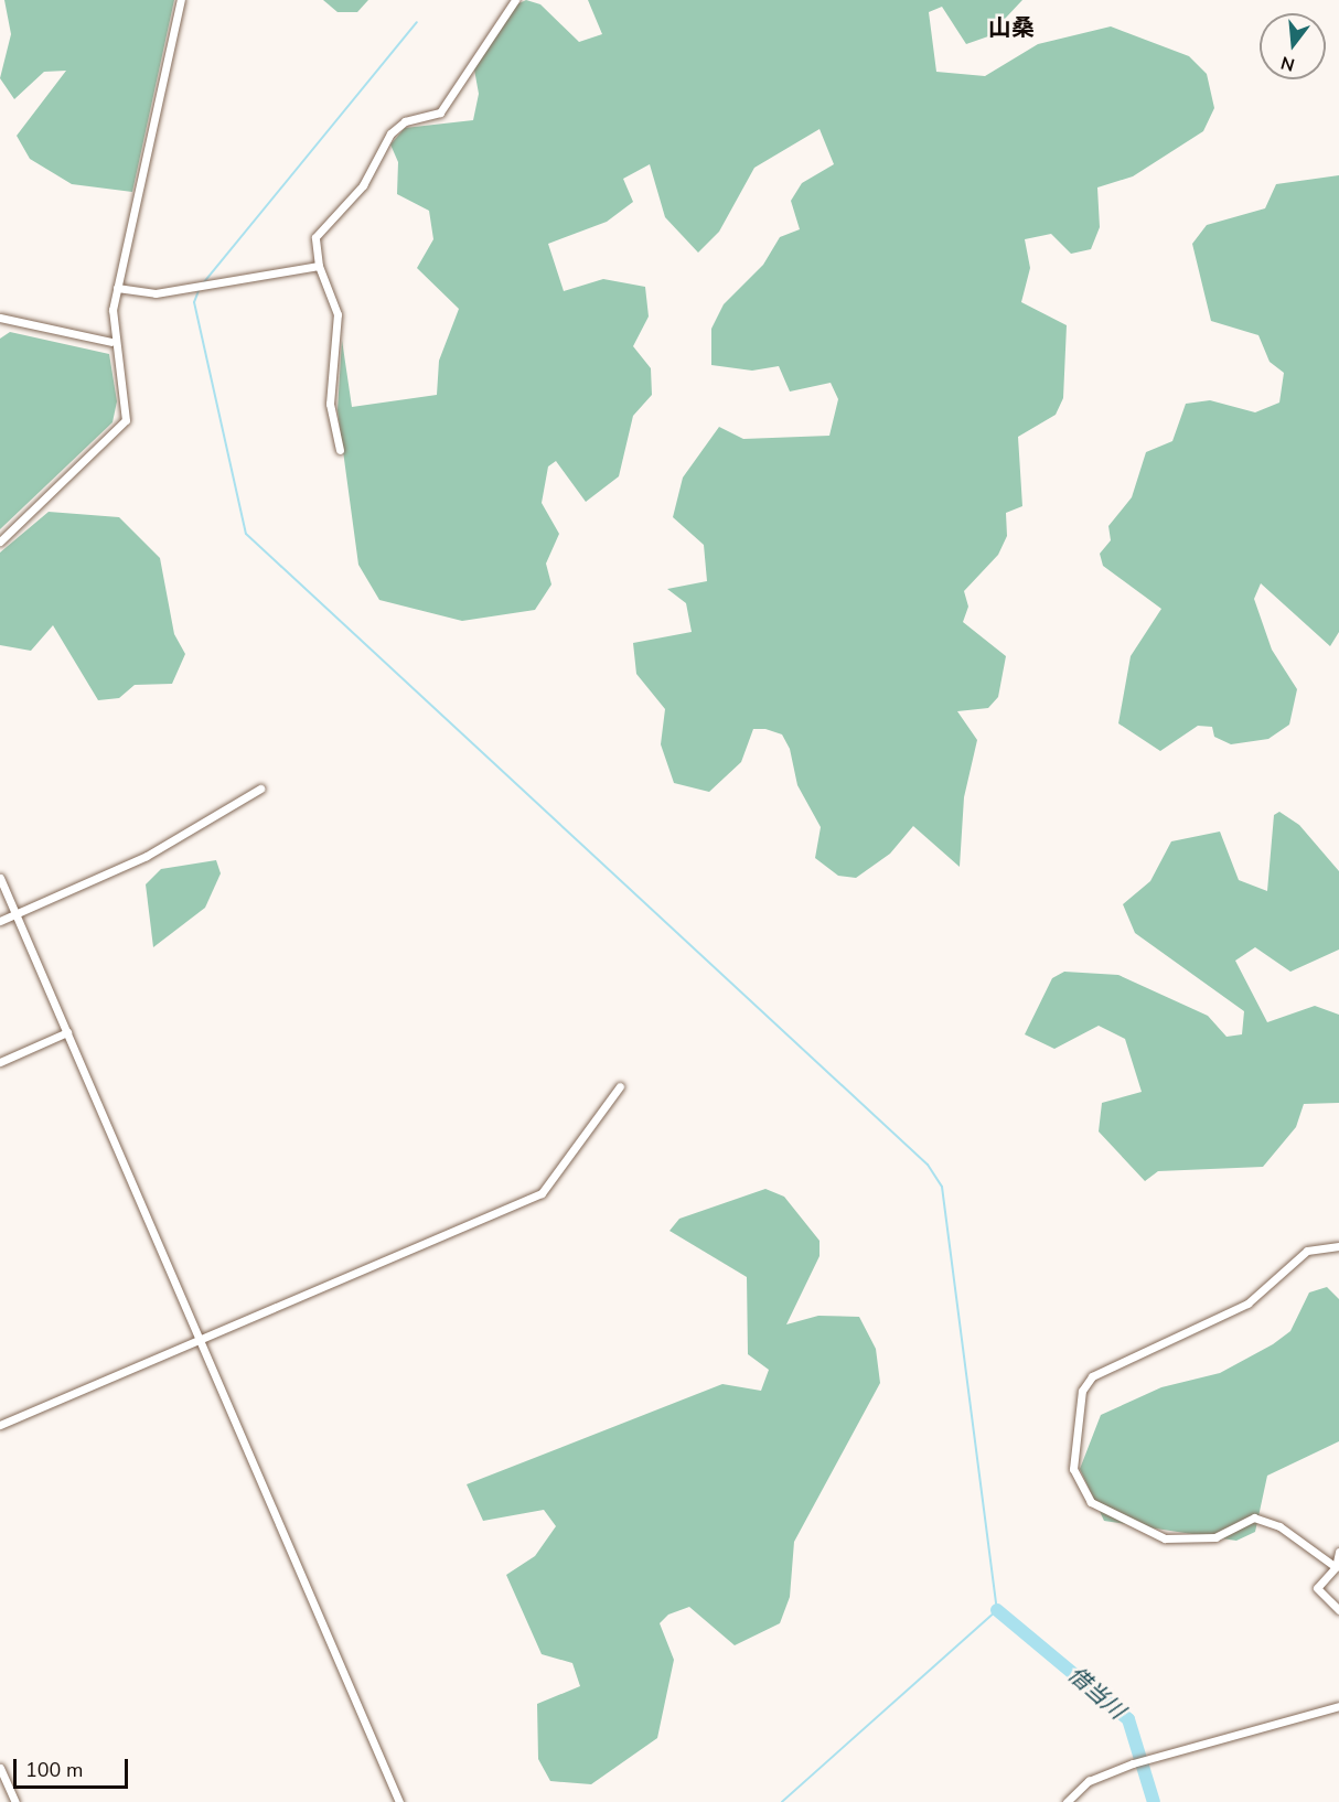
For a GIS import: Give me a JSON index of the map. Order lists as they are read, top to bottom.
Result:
{
  "districts": ["山桑"],
  "water": ["借当川"],
  "scale_bar": "100 m",
  "north": "bottom"
}
